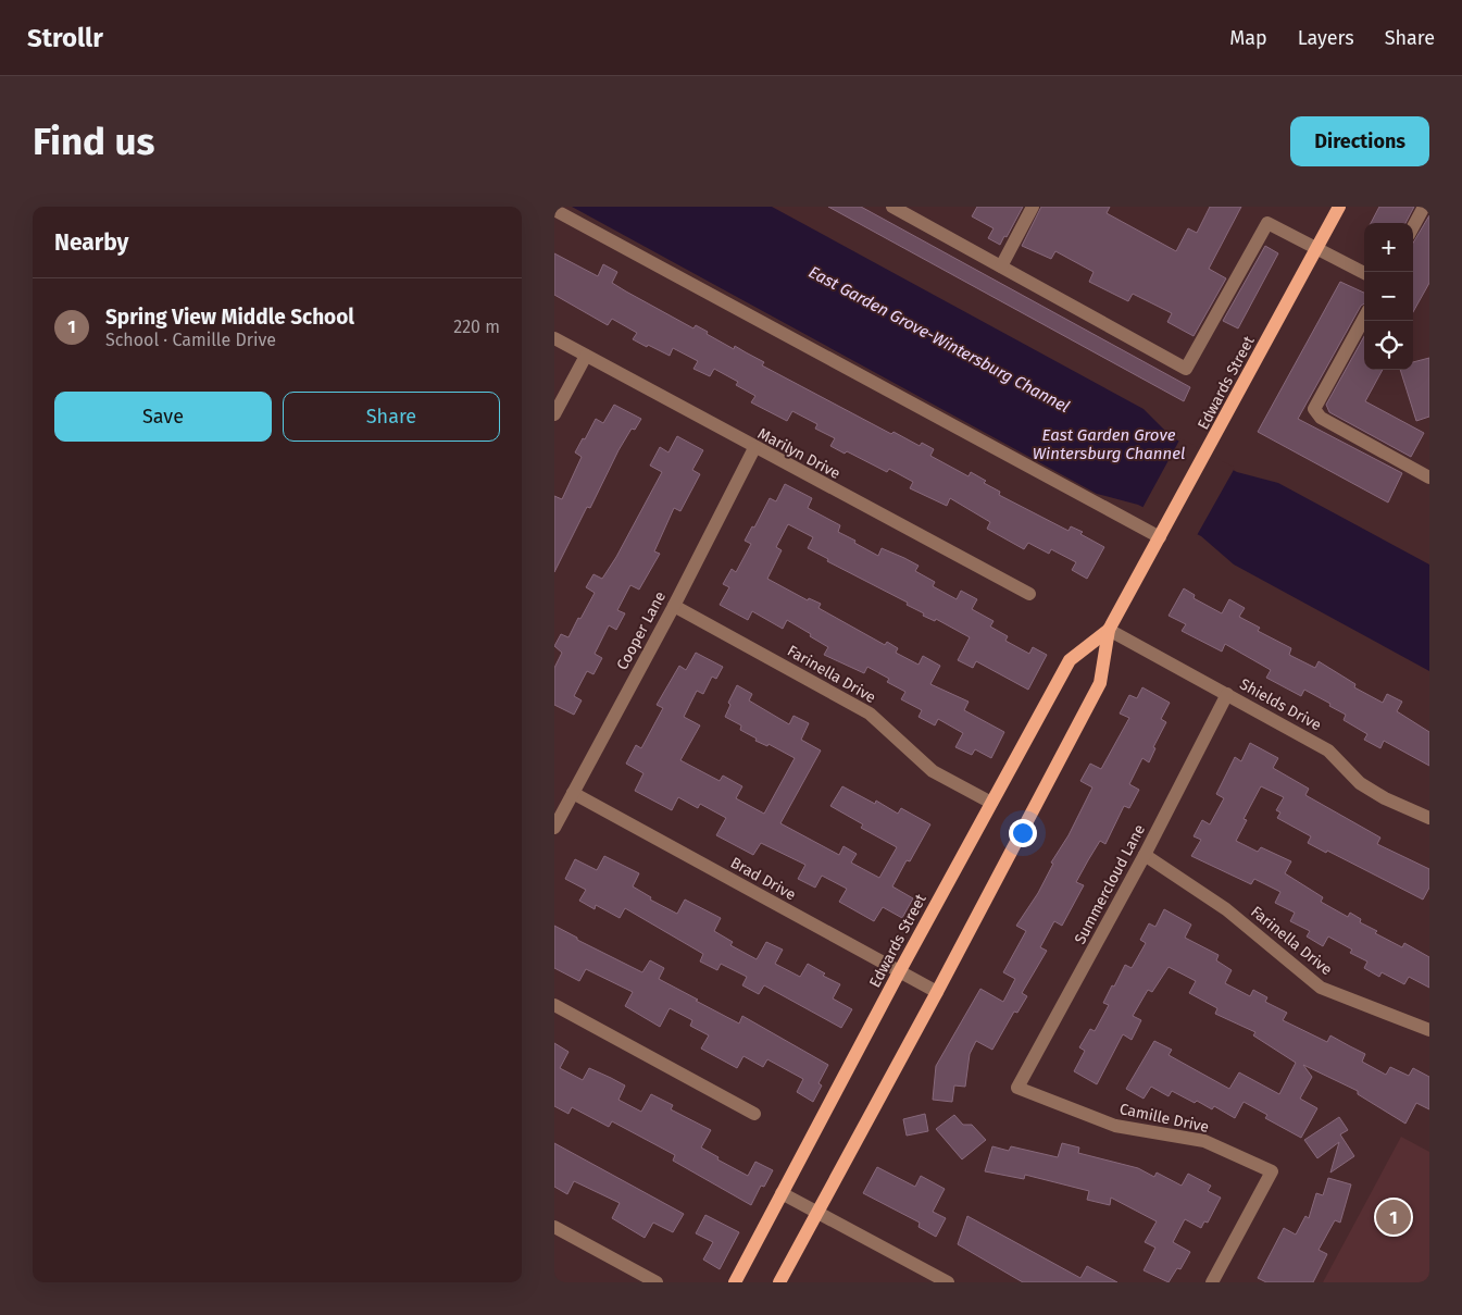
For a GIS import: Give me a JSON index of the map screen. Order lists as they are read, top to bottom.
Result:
{
  "streets": {
    "main road": ["Edwards Street"],
    "street": [
      "Marilyn Drive",
      "Cooper Lane",
      "Farinella Drive",
      "Shields Drive",
      "Brad Drive",
      "Summercloud Lane",
      "Camille Drive"
    ]
  },
  "crossings": [
    ["Edwards Street", "Farinella Drive"],
    ["Edwards Street", "Shields Drive"],
    ["Edwards Street", "Brad Drive"],
    ["Marilyn Drive", "Cooper Lane"],
    ["Cooper Lane", "Farinella Drive"],
    ["Cooper Lane", "Brad Drive"],
    ["Farinella Drive", "Summercloud Lane"],
    ["Shields Drive", "Summercloud Lane"],
    ["Summercloud Lane", "Camille Drive"]
  ],
  "water": ["East Garden Grove-Wintersburg Channel", "East Garden Grove Wintersburg Channel"],
  "page": {
    "header": "Strollr",
    "nav": ["Map", "Layers", "Share"],
    "buttons": [
      "Directions",
      ["Save", "Share"]
    ],
    "title": "Find us",
    "heading": "Nearby",
    "map_buttons": ["+", "−"],
    "list": [
      {
        "mark": "1",
        "name": "Spring View Middle School",
        "note": "School · Camille Drive",
        "value": "220 m"
      }
    ],
    "pins": "1"
  }
}
